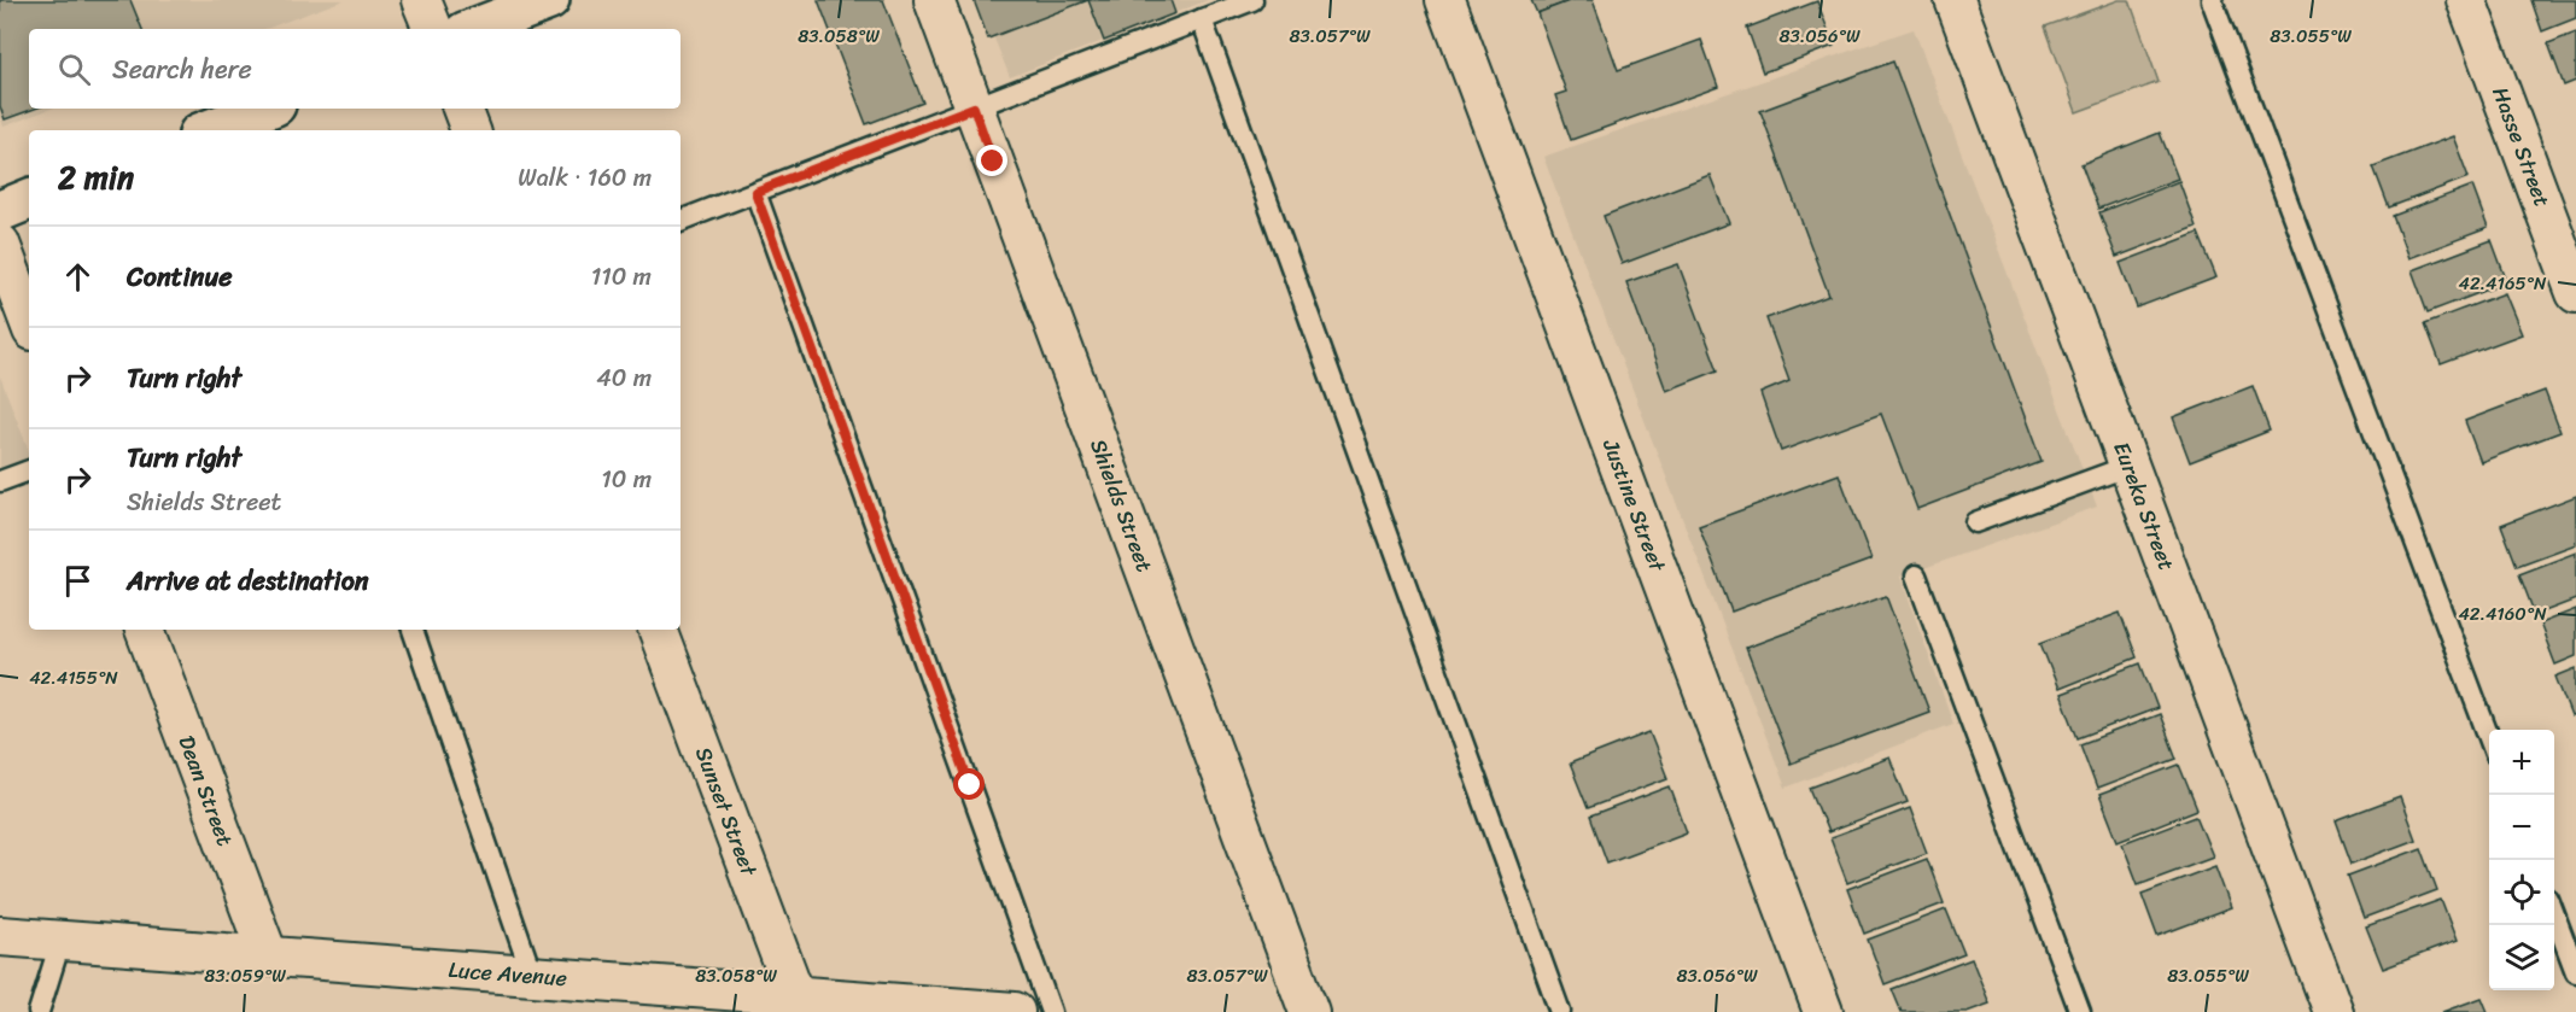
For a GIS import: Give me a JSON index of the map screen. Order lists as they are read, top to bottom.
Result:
{
  "streets": {
    "street": [
      "Hasse Street",
      "Shields Street",
      "Justine Street",
      "Eureka Street",
      "Dean Street",
      "Sunset Street",
      "Luce Avenue"
    ]
  },
  "crossings": [
    ["Dean Street", "Luce Avenue"],
    ["Sunset Street", "Luce Avenue"]
  ],
  "page": {
    "search": "Search here",
    "heading": ["2 min", "Walk · 160 m"],
    "list": [
      ["Continue", "110 m"],
      ["Turn right", "40 m"],
      ["Turn right", "Shields Street", "10 m"],
      "Arrive at destination"
    ],
    "map_buttons": ["+", "−"]
  },
  "coordinates": [
    "83.058°W",
    "83.057°W",
    "83.056°W",
    "83.055°W",
    "42.4165°N",
    "42.4160°N",
    "42.4155°N",
    "83.059°W"
  ]
}
